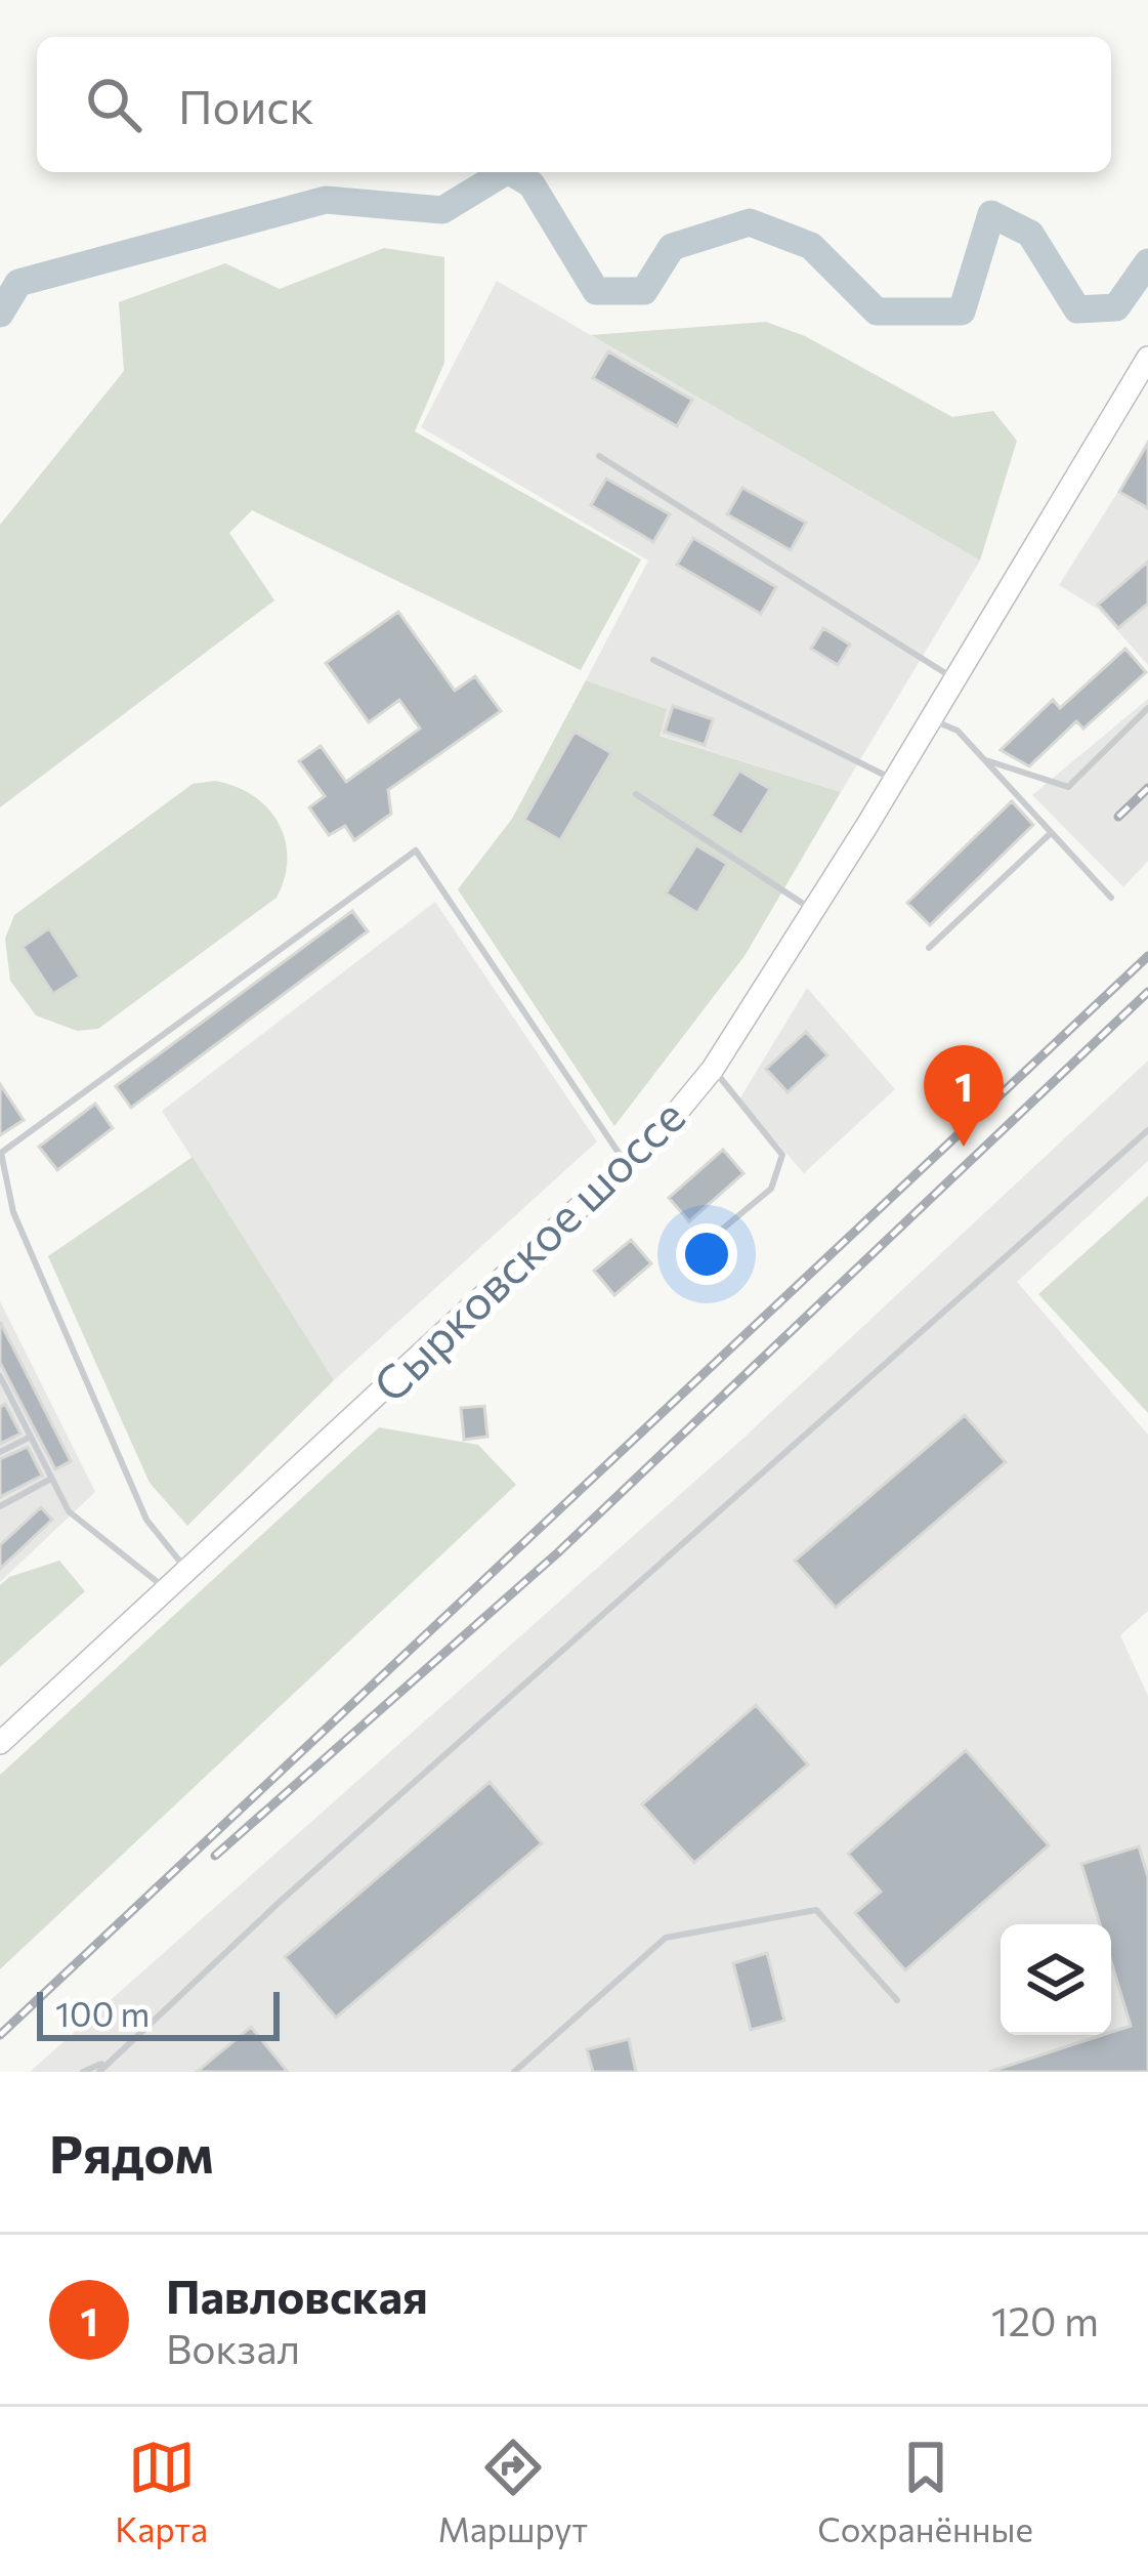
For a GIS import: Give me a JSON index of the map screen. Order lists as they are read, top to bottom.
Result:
{
  "streets": {
    "main road": ["Сырковское шоссе"]
  },
  "scale_bar": "100 m",
  "page": {
    "search": "Поиск",
    "pins": "1",
    "scale": "100 m",
    "heading": "Рядом",
    "list": [
      {
        "mark": "1",
        "name": "Павловская",
        "note": "Вокзал",
        "value": "120 m"
      }
    ],
    "nav": ["Карта", "Маршрут", "Сохранённые"]
  }
}
